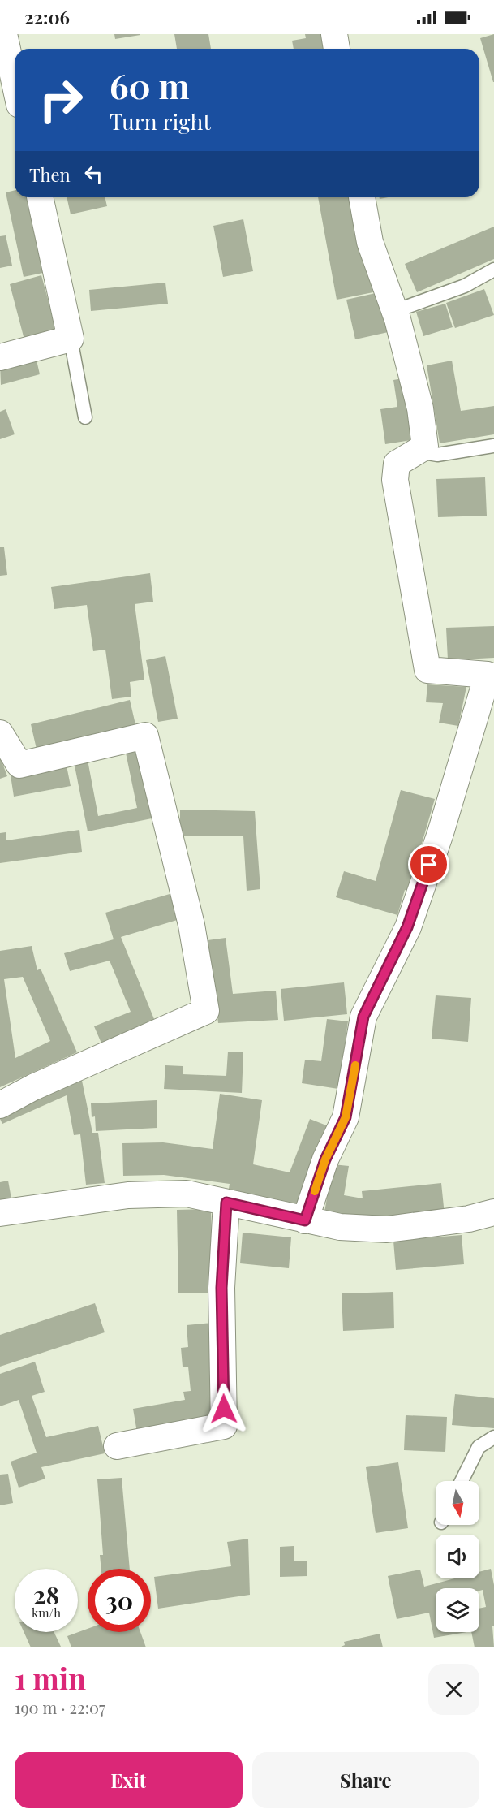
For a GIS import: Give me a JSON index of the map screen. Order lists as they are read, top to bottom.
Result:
{
  "north": "bottom",
  "page": {
    "status": "22:06",
    "turn": ["60 m", "Turn right"],
    "then": "Then",
    "speed": "28 km/h",
    "limit": "30",
    "heading": ["1 min", "190 m · 22:07"],
    "buttons": ["Exit", "Share"]
  }
}
